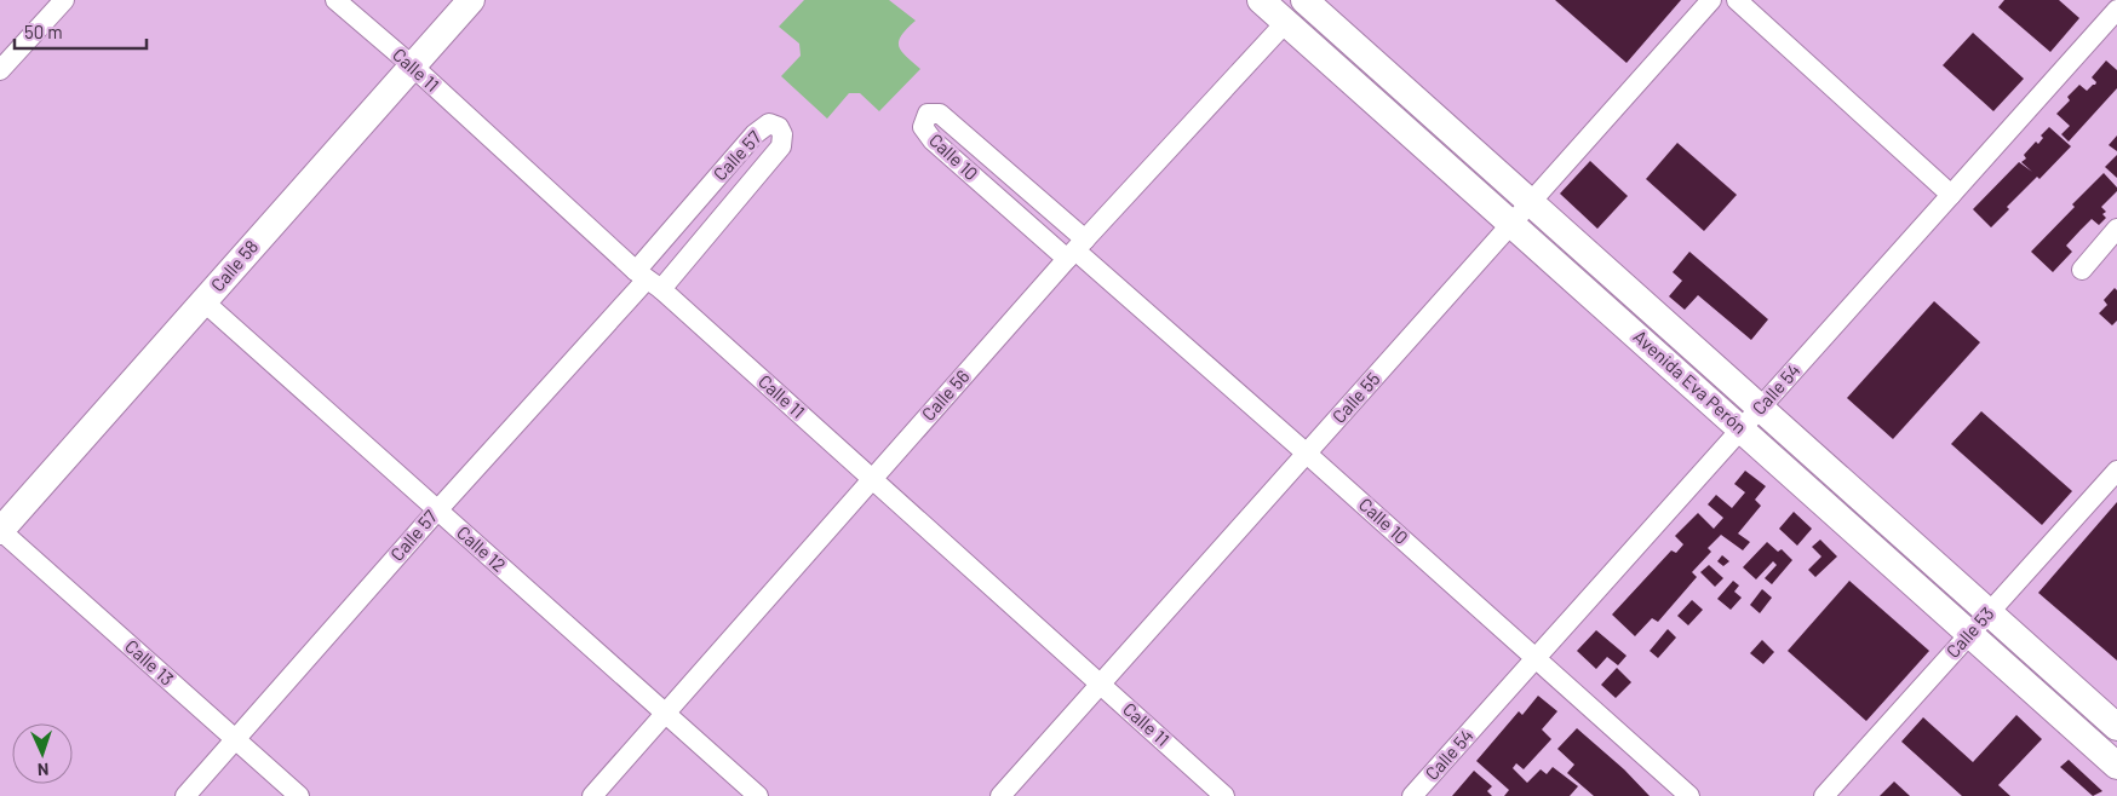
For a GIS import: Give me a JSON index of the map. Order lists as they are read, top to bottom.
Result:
{
  "streets": {
    "main road": ["Calle 58", "Avenida Eva Perón", "Calle 56"],
    "street": [
      "Calle 11",
      "Calle 57",
      "Calle 10",
      "Calle 54",
      "Calle 55",
      "Calle 12",
      "Calle 53",
      "Calle 13"
    ]
  },
  "crossings": [
    ["Calle 11", "Calle 57"],
    ["Calle 11", "Calle 58"],
    ["Calle 11", "Calle 56"],
    ["Calle 11", "Calle 55"],
    ["Calle 57", "Calle 12"],
    ["Calle 57", "Calle 13"],
    ["Calle 10", "Calle 54"],
    ["Calle 10", "Calle 56"],
    ["Calle 10", "Calle 55"],
    ["Calle 58", "Calle 12"],
    ["Calle 58", "Calle 13"],
    ["Avenida Eva Perón", "Calle 54"],
    ["Avenida Eva Perón", "Calle 56"],
    ["Avenida Eva Perón", "Calle 55"],
    ["Avenida Eva Perón", "Calle 53"],
    ["Calle 56", "Calle 12"]
  ],
  "scale_bar": "50 m",
  "north": "bottom"
}
